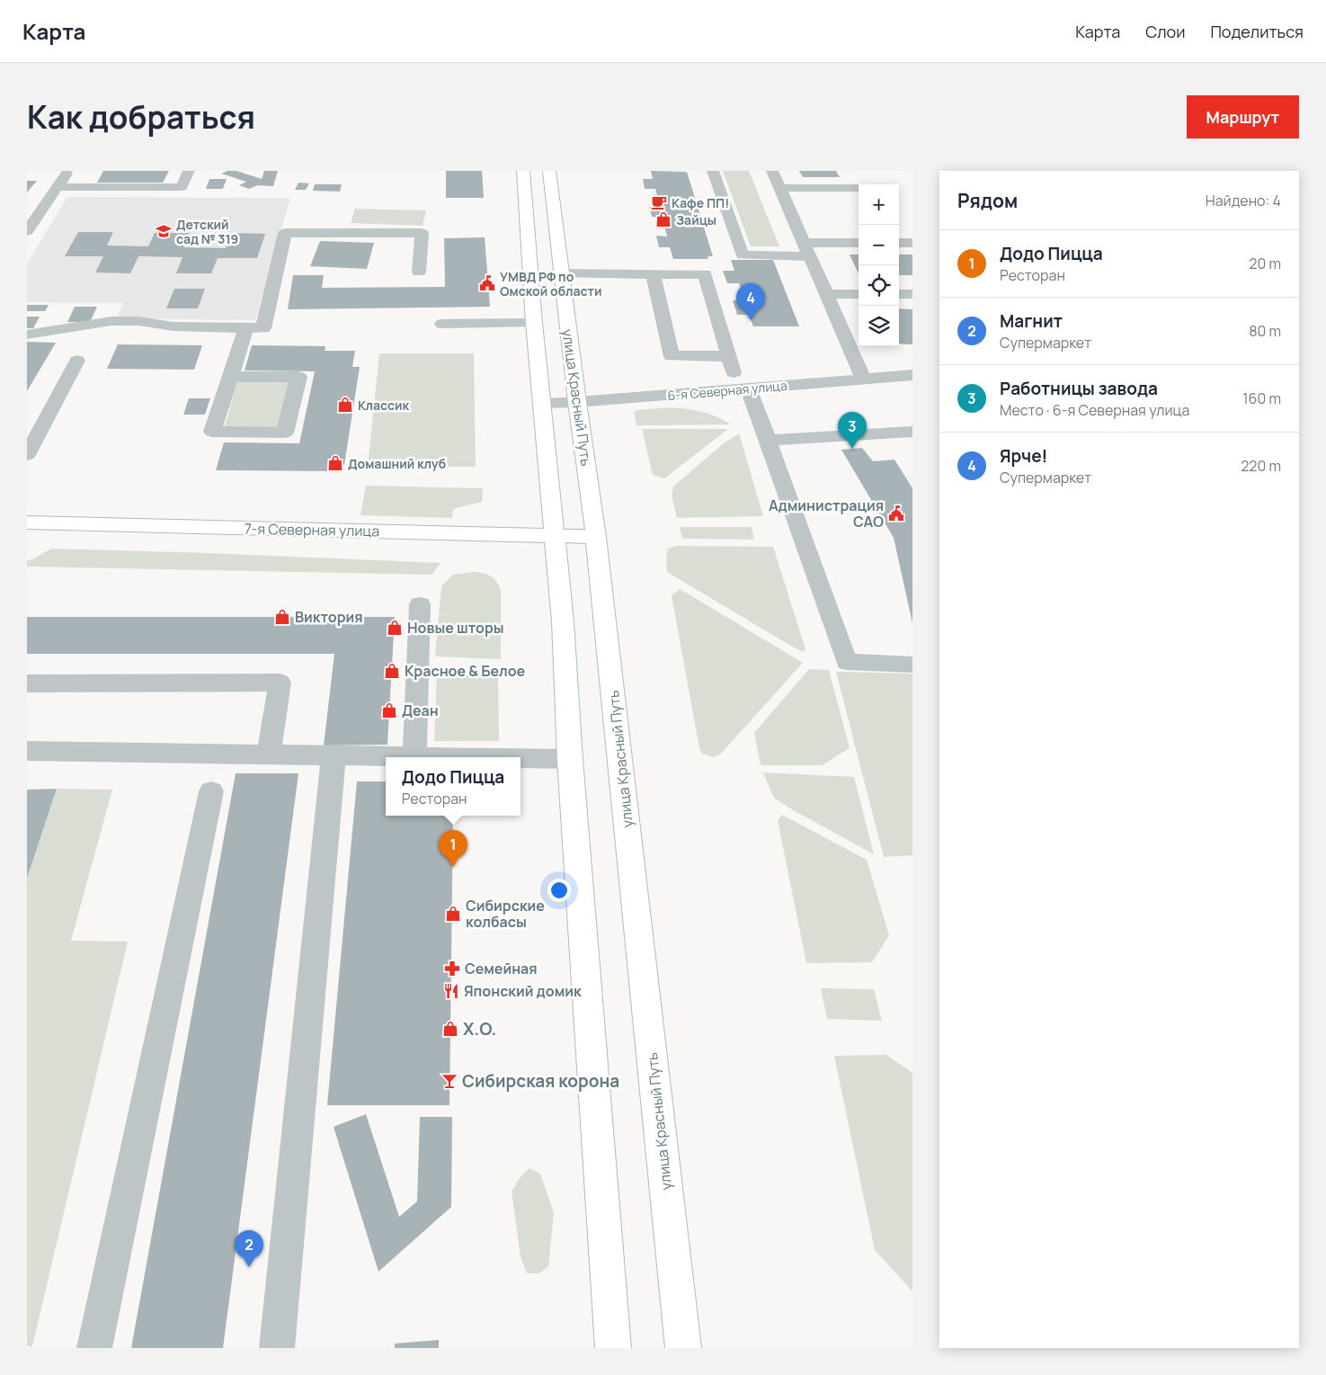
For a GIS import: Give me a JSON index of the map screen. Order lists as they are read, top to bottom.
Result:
{
  "streets": {
    "main road": ["улица Красный Путь", "7-я Северная улица"],
    "street": ["6-я Северная улица"]
  },
  "crossings": [
    ["6-я Северная улица", "улица Красный Путь"],
    ["улица Красный Путь", "7-я Северная улица"]
  ],
  "places": {
    "cafe": ["Кафе ПП!"],
    "shop": [
      "Зайцы",
      "Классик",
      "Домашний клуб",
      "Виктория",
      "Новые шторы",
      "Красное & Белое",
      "Деан",
      "Сибирские колбасы",
      "X.O."
    ],
    "school or university": ["Детский сад № 319"],
    "public building": ["УМВД РФ по Омской области", "Администрация САО"],
    "pharmacy": ["Семейная"],
    "restaurant": ["Японский домик"],
    "bar": ["Сибирская корона"]
  },
  "page": {
    "header": "Карта",
    "nav": ["Карта", "Слои", "Поделиться"],
    "title": "Как добраться",
    "buttons": "Маршрут",
    "heading": ["Рядом", "Найдено: 4"],
    "map_buttons": ["+", "−"],
    "list": [
      {
        "mark": "1",
        "name": "Додо Пицца",
        "note": "Ресторан",
        "value": "20 m"
      },
      {
        "mark": "2",
        "name": "Магнит",
        "note": "Супермаркет",
        "value": "80 m"
      },
      {
        "mark": "3",
        "name": "Работницы завода",
        "note": "Место · 6-я Северная улица",
        "value": "160 m"
      },
      {
        "mark": "4",
        "name": "Ярче!",
        "note": "Супермаркет",
        "value": "220 m"
      }
    ],
    "pins": [
      "4",
      "3",
      "1",
      "2"
    ],
    "popup": ["Додо Пицца", "Ресторан"]
  }
}
